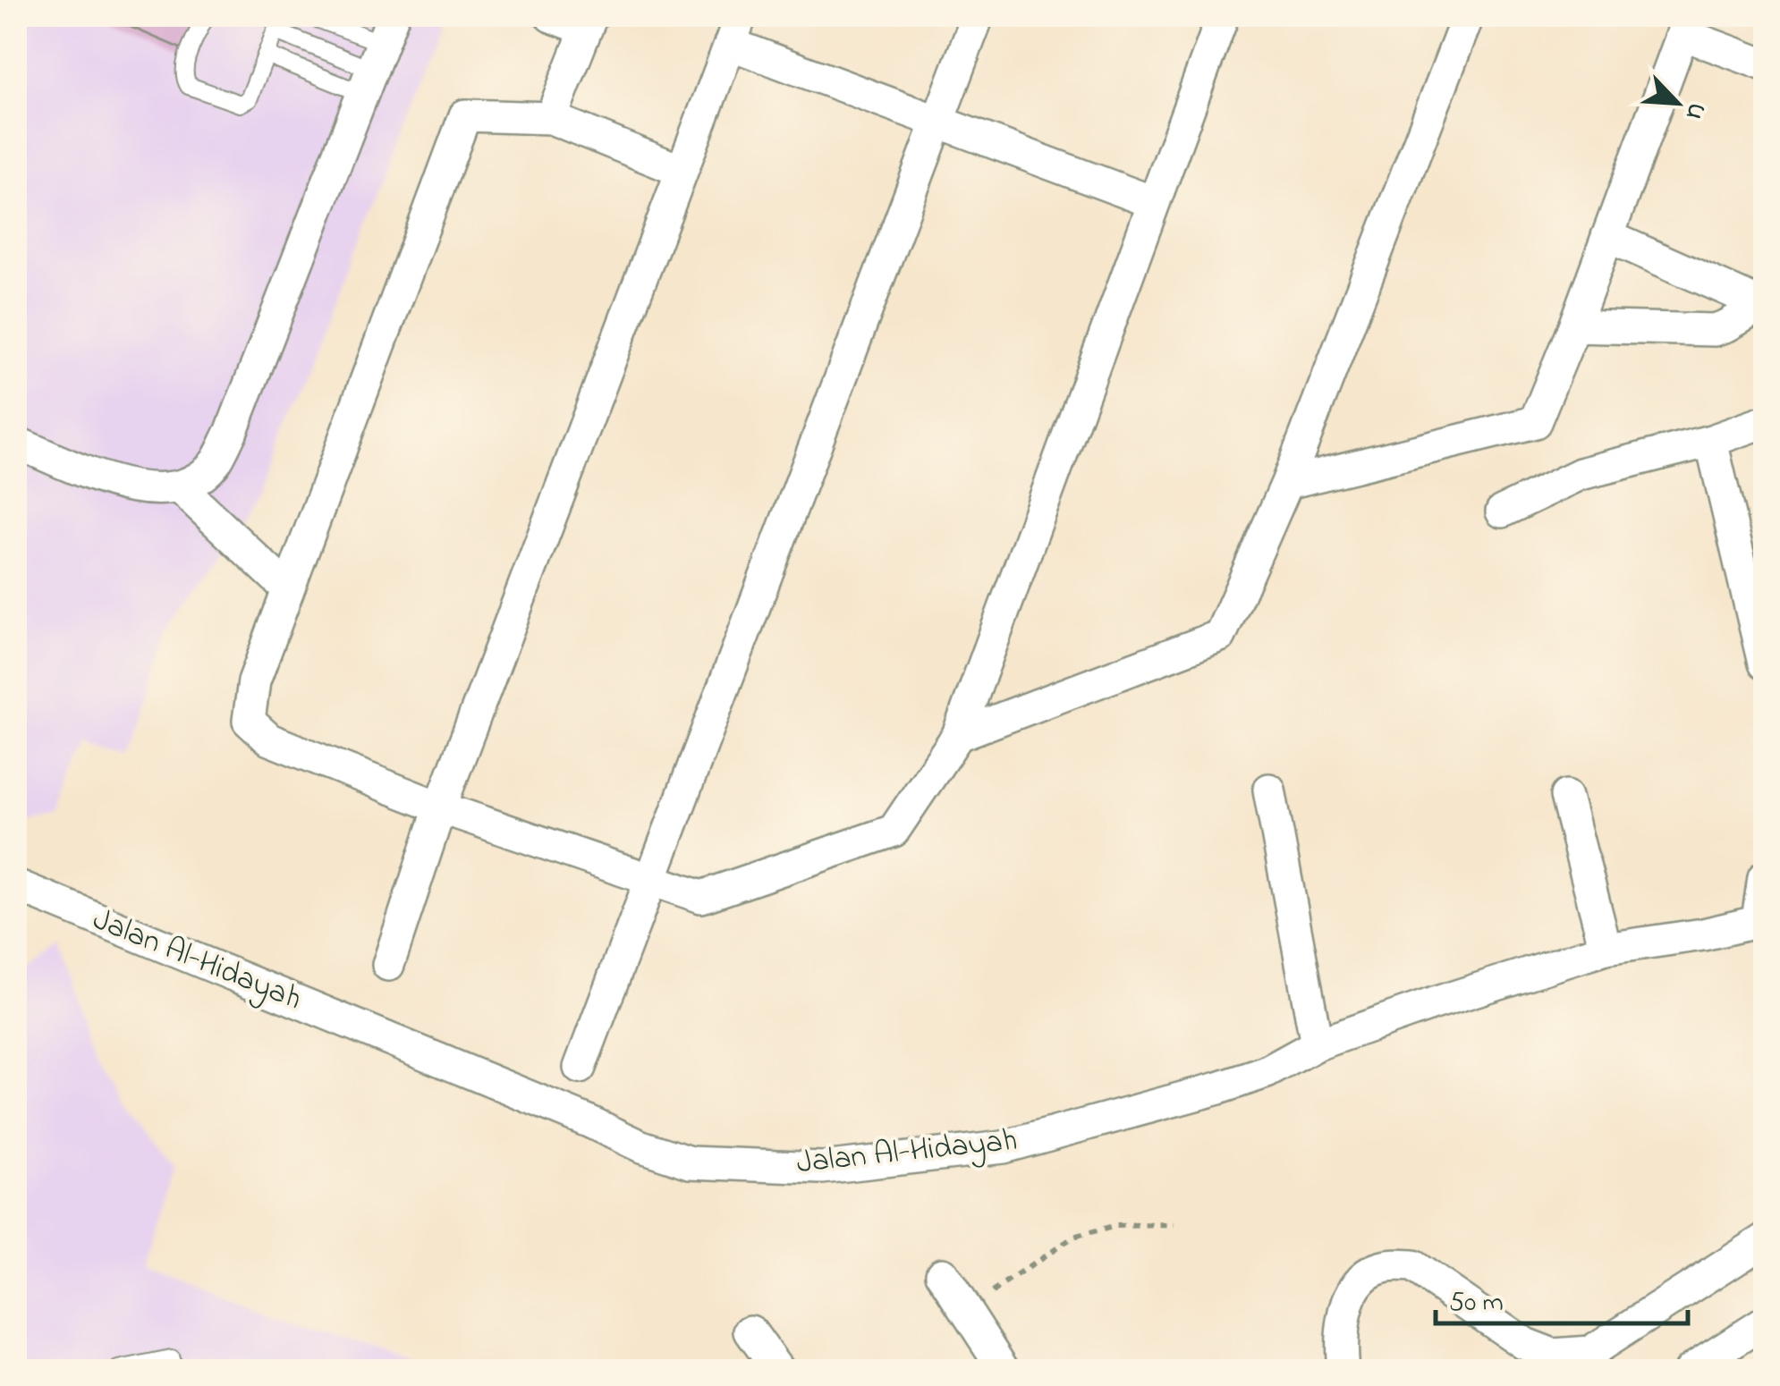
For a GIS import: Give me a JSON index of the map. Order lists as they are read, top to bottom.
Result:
{
  "streets": {
    "street": ["Jalan Al-Hidayah"]
  },
  "scale_bar": "50 m",
  "north": "bottom right"
}
